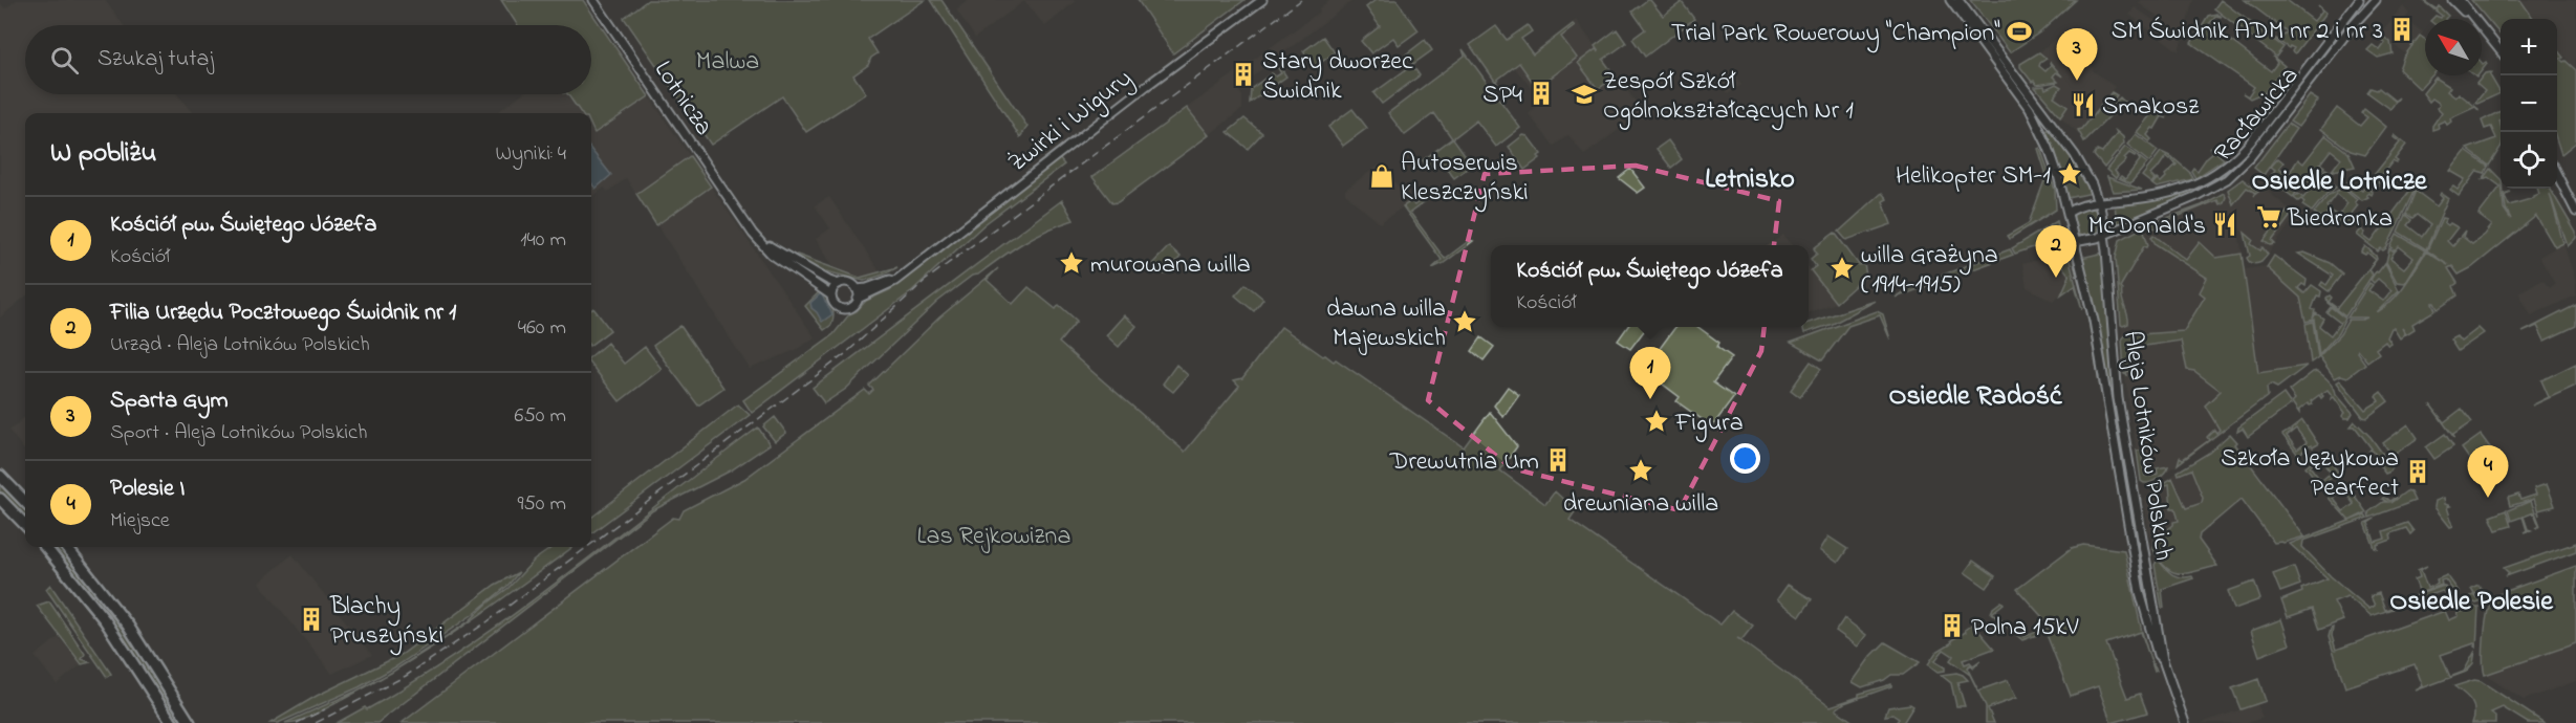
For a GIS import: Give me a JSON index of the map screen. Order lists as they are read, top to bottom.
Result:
{
  "streets": {
    "street": [
      "Lotnicza",
      "Racławicka",
      "Żwirki i Wigury",
      "Aleja Lotników Polskich"
    ]
  },
  "crossings": [
    ["Lotnicza", "Żwirki i Wigury"],
    ["Racławicka", "Aleja Lotników Polskich"]
  ],
  "districts": [
    "Letnisko",
    "Osiedle Lotnicze",
    "Osiedle Radość",
    "Osiedle Polesie"
  ],
  "parks": ["Malwa", "Las Rejkowizna"],
  "places": {
    "building": [
      "SM Świdnik ADM nr 2 i nr 3",
      "Stary dworzec Świdnik",
      "SP4",
      "Drewutnia Um",
      "Szkoła Językowa Pearfect",
      "Blachy Pruszyński",
      "Polna 15kV"
    ],
    "sports": ["Trial Park Rowerowy \"Champion\""],
    "school or university": ["Zespół Szkół Ogólnokształcących Nr 1"],
    "restaurant": ["Smakosz", "McDonald's"],
    "place": [
      "Helikopter SM-1",
      "murowana willa",
      "willa Grażyna (1914-1915)",
      "dawna willa Majewskich",
      "Figura",
      "drewniana willa"
    ],
    "shop": ["Autoserwis Kleszczyński"],
    "supermarket": ["Biedronka"]
  },
  "north": "top left",
  "page": {
    "map_buttons": ["+", "−"],
    "search": "Szukaj tutaj",
    "pins": [
      "3",
      "2",
      "1",
      "4"
    ],
    "heading": ["W pobliżu", "Wyniki: 4"],
    "list": [
      {
        "mark": "1",
        "name": "Kościół pw. Świętego Józefa",
        "note": "Kościół",
        "value": "140 m"
      },
      {
        "mark": "2",
        "name": "Filia Urzędu Pocztowego Świdnik nr 1",
        "note": "Urząd · Aleja Lotników Polskich",
        "value": "460 m"
      },
      {
        "mark": "3",
        "name": "Sparta Gym",
        "note": "Sport · Aleja Lotników Polskich",
        "value": "650 m"
      },
      {
        "mark": "4",
        "name": "Polesie I",
        "note": "Miejsce",
        "value": "950 m"
      }
    ],
    "popup": ["Kościół pw. Świętego Józefa", "Kościół"]
  }
}
